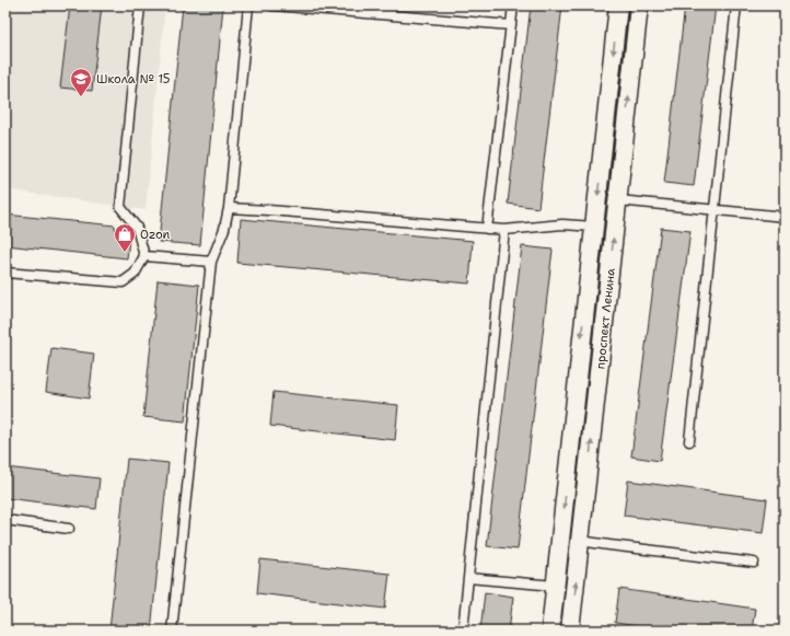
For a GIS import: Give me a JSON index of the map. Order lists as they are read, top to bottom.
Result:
{
  "streets": {
    "street": ["проспект Ленина"]
  },
  "places": {
    "school or university": ["Школа № 15"],
    "shop": ["Ozon"]
  }
}
